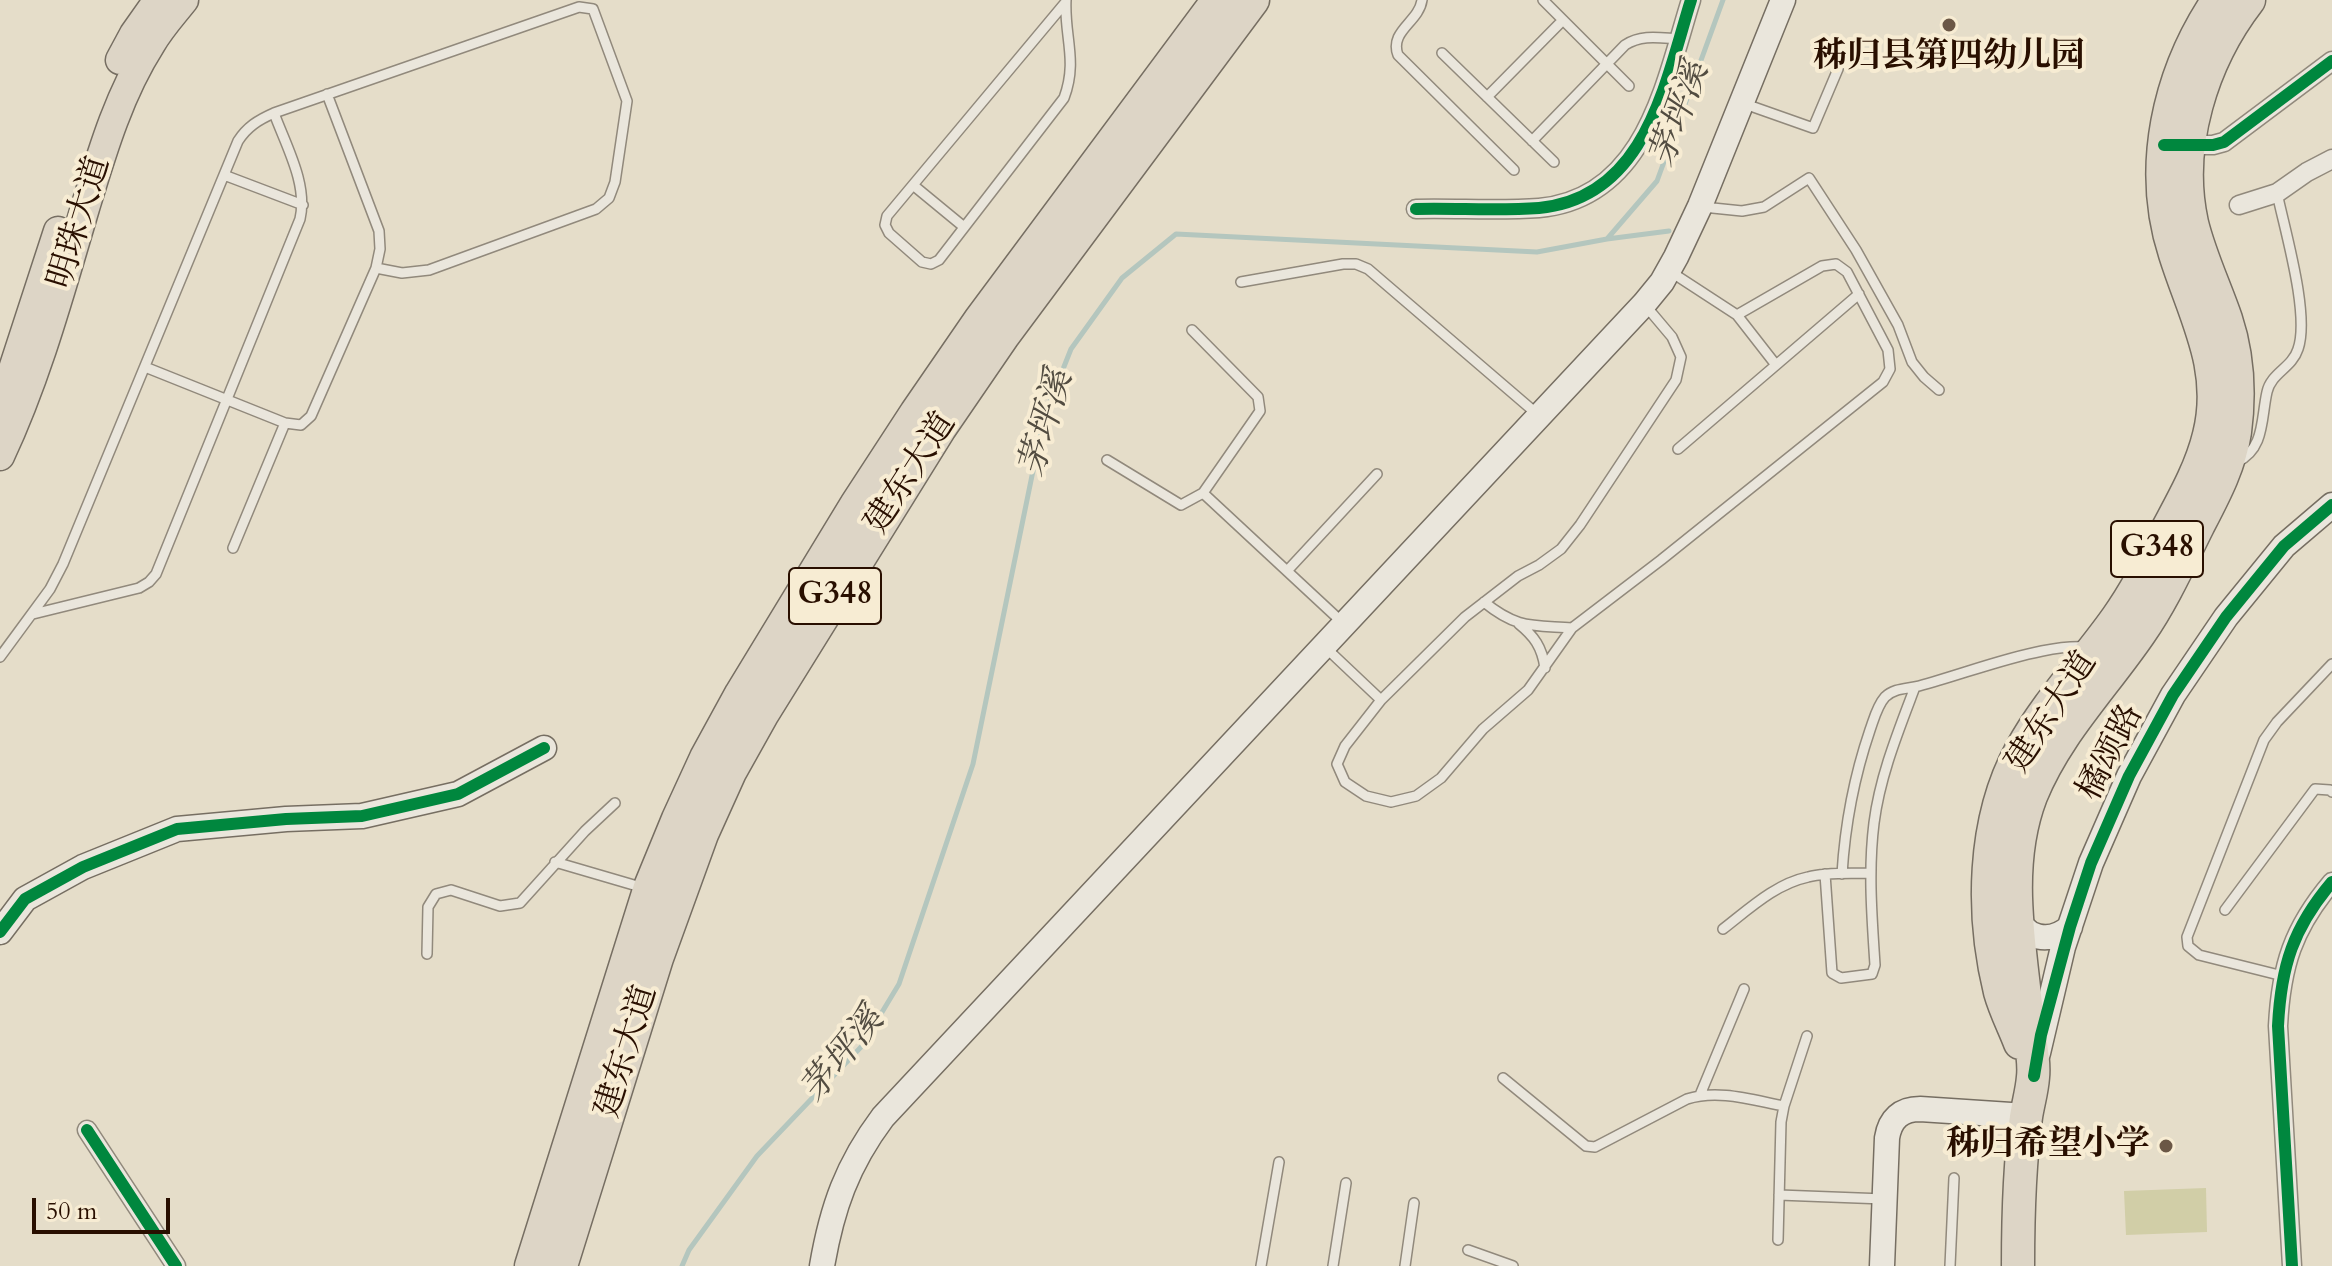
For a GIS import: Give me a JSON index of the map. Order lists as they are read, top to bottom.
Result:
{
  "streets": {
    "highway": ["建东大道", "G348", "橘颂路"],
    "main road": ["明珠大道"]
  },
  "crossings": [
    ["建东大道", "橘颂路"]
  ],
  "water": ["茅坪溪"],
  "places": ["秭归县第四幼儿园", "秭归希望小学"],
  "scale_bar": "50 m"
}
